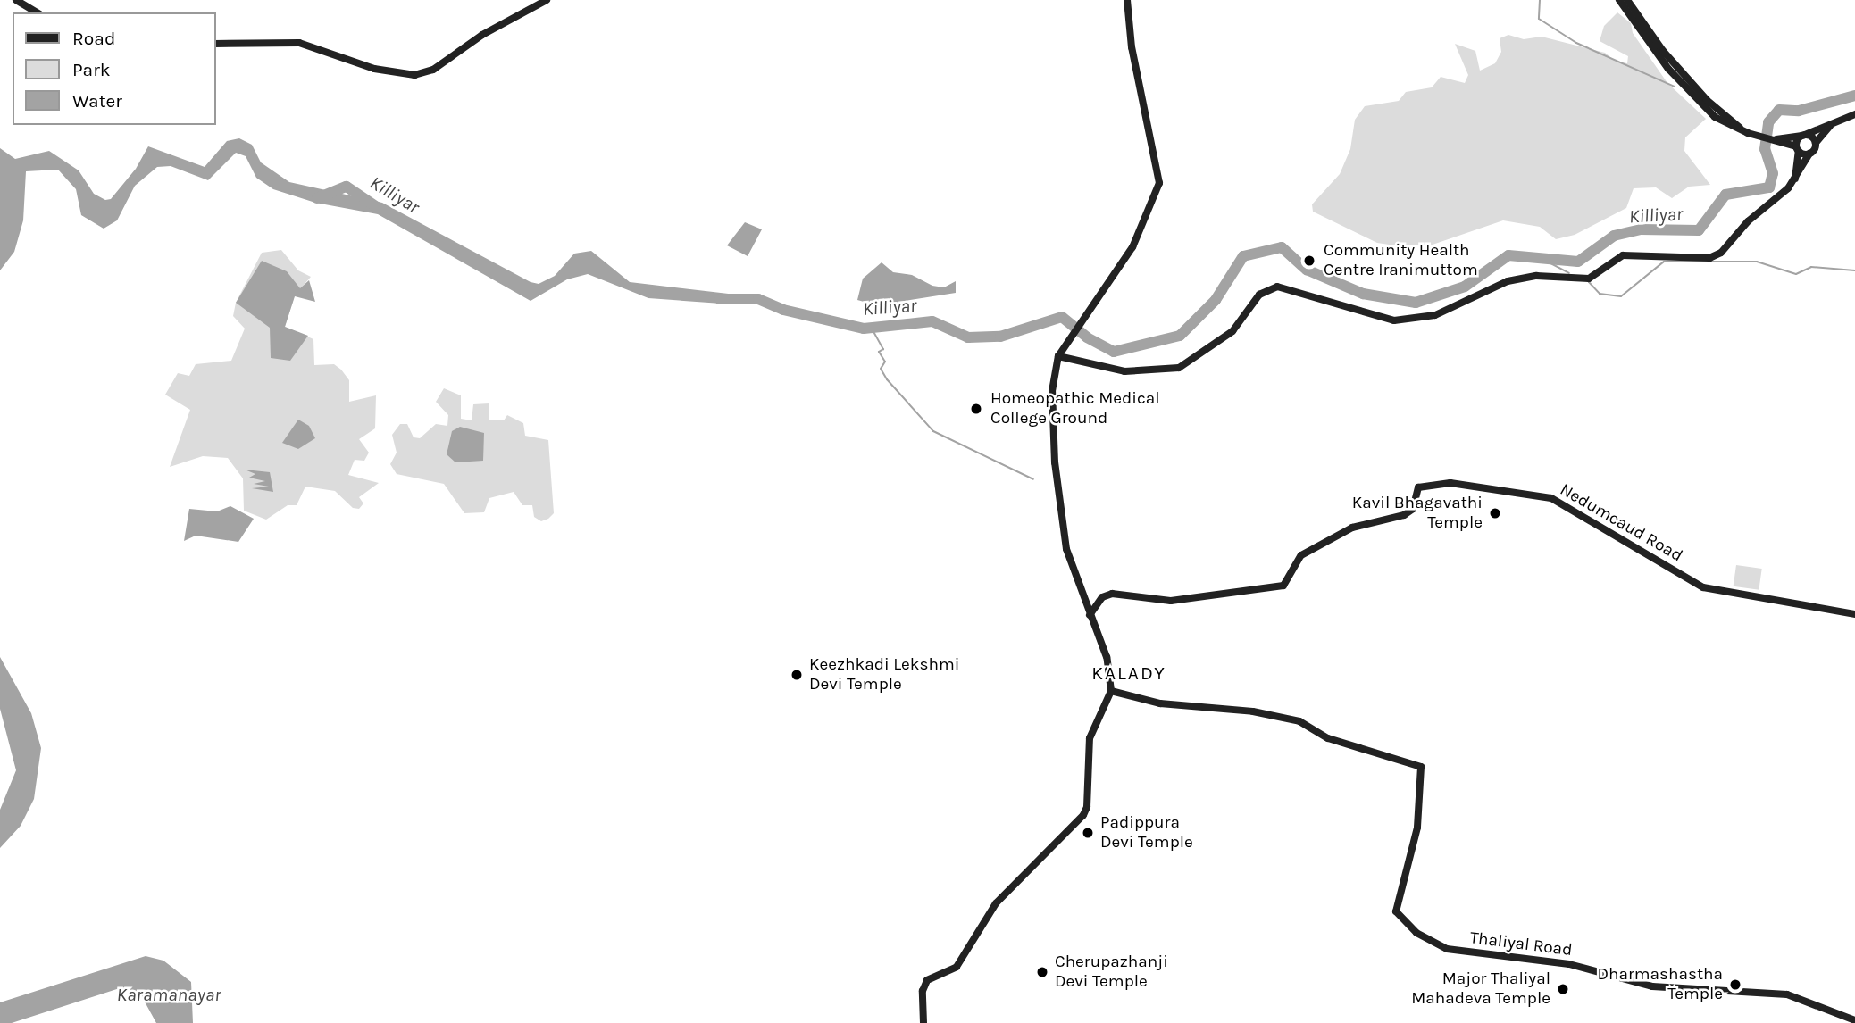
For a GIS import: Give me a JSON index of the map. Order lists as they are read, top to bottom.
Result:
{
  "streets": {
    "street": ["Nedumcaud Road", "Thaliyal Road"]
  },
  "districts": ["KALADY"],
  "water": ["Killiyar", "Karamanayar"],
  "places": [
    "Community Health Centre Iranimuttom",
    "Homeopathic Medical College Ground",
    "Kavil Bhagavathi Temple",
    "Keezhkadi Lekshmi Devi Temple",
    "Padippura Devi Temple",
    "Cherupazhanji Devi Temple",
    "Dharmashastha Temple",
    "Major Thaliyal Mahadeva Temple"
  ],
  "legend": ["Road", "Park", "Water"]
}
